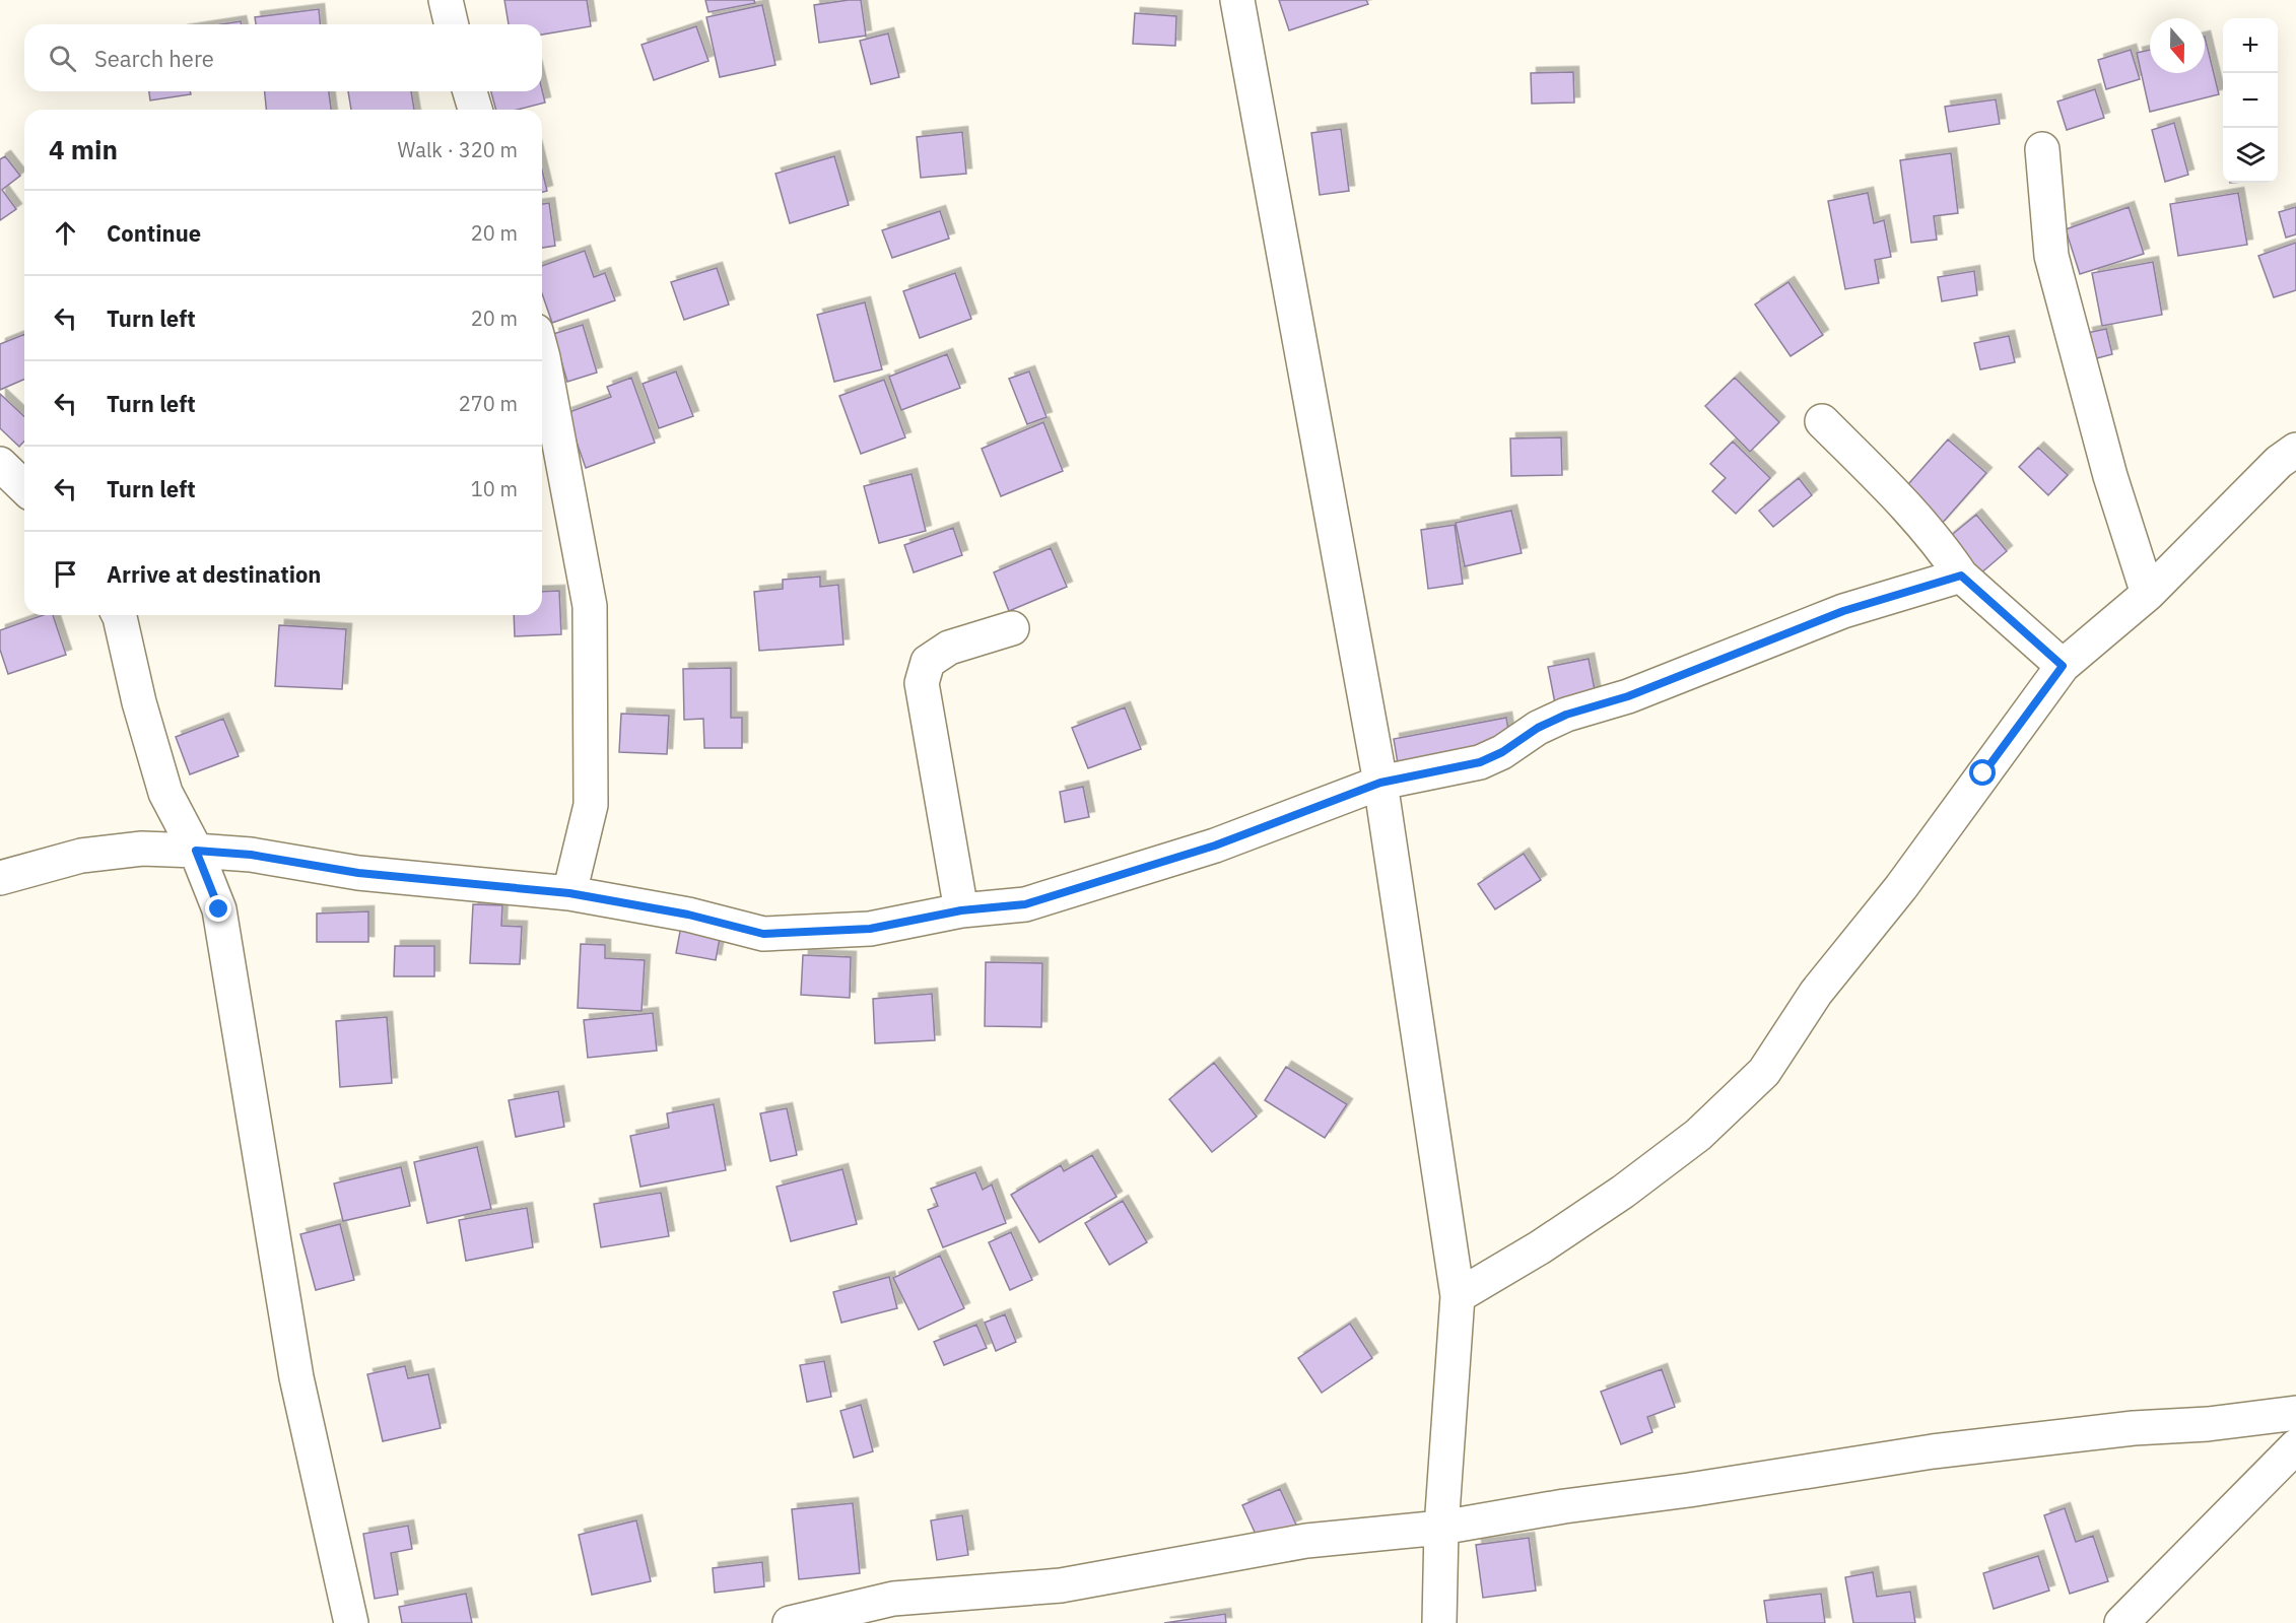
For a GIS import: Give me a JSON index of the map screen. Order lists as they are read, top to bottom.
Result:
{
  "north": "bottom",
  "page": {
    "map_buttons": ["+", "−"],
    "search": "Search here",
    "heading": ["4 min", "Walk · 320 m"],
    "list": [
      ["Continue", "20 m"],
      ["Turn left", "20 m"],
      ["Turn left", "270 m"],
      ["Turn left", "10 m"],
      "Arrive at destination"
    ]
  }
}
